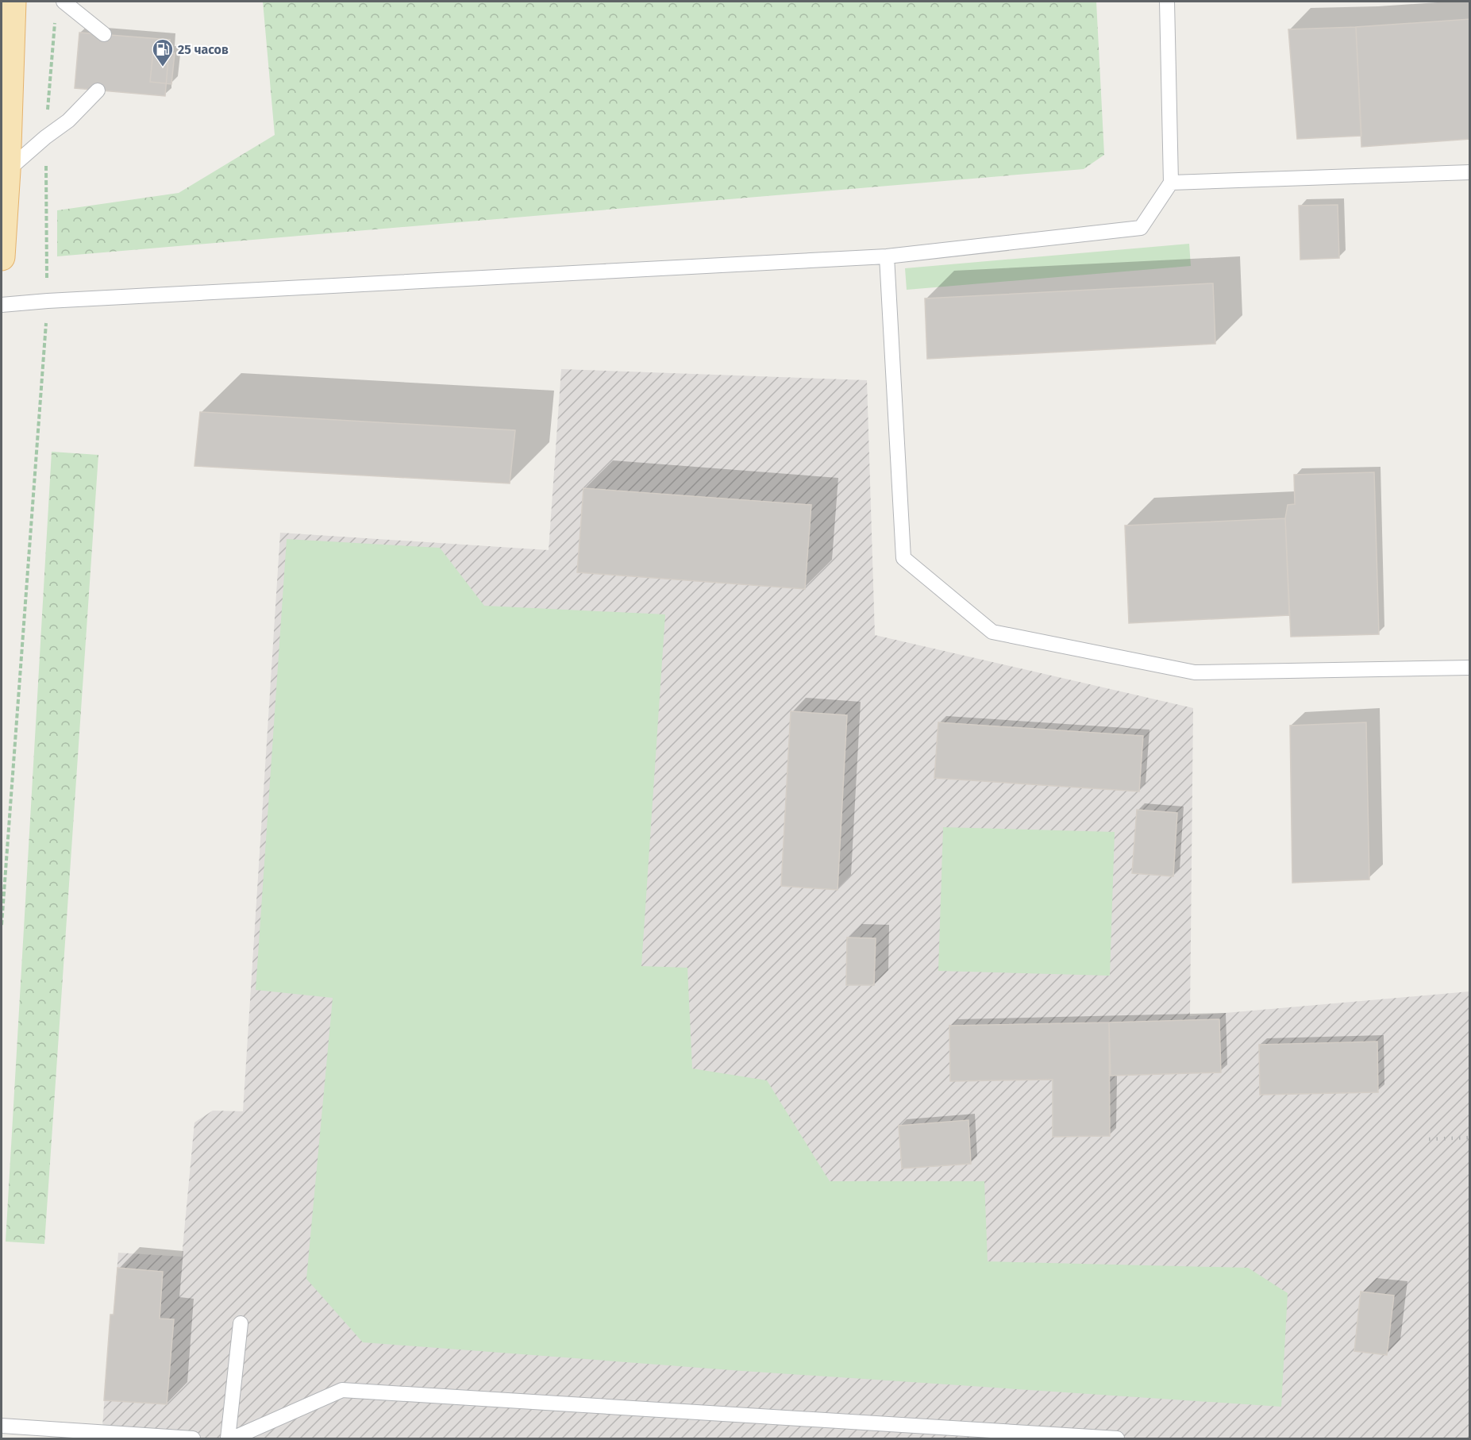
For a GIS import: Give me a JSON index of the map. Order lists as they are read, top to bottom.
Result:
{
  "places": {
    "fuel station": ["25 часов"]
  }
}
